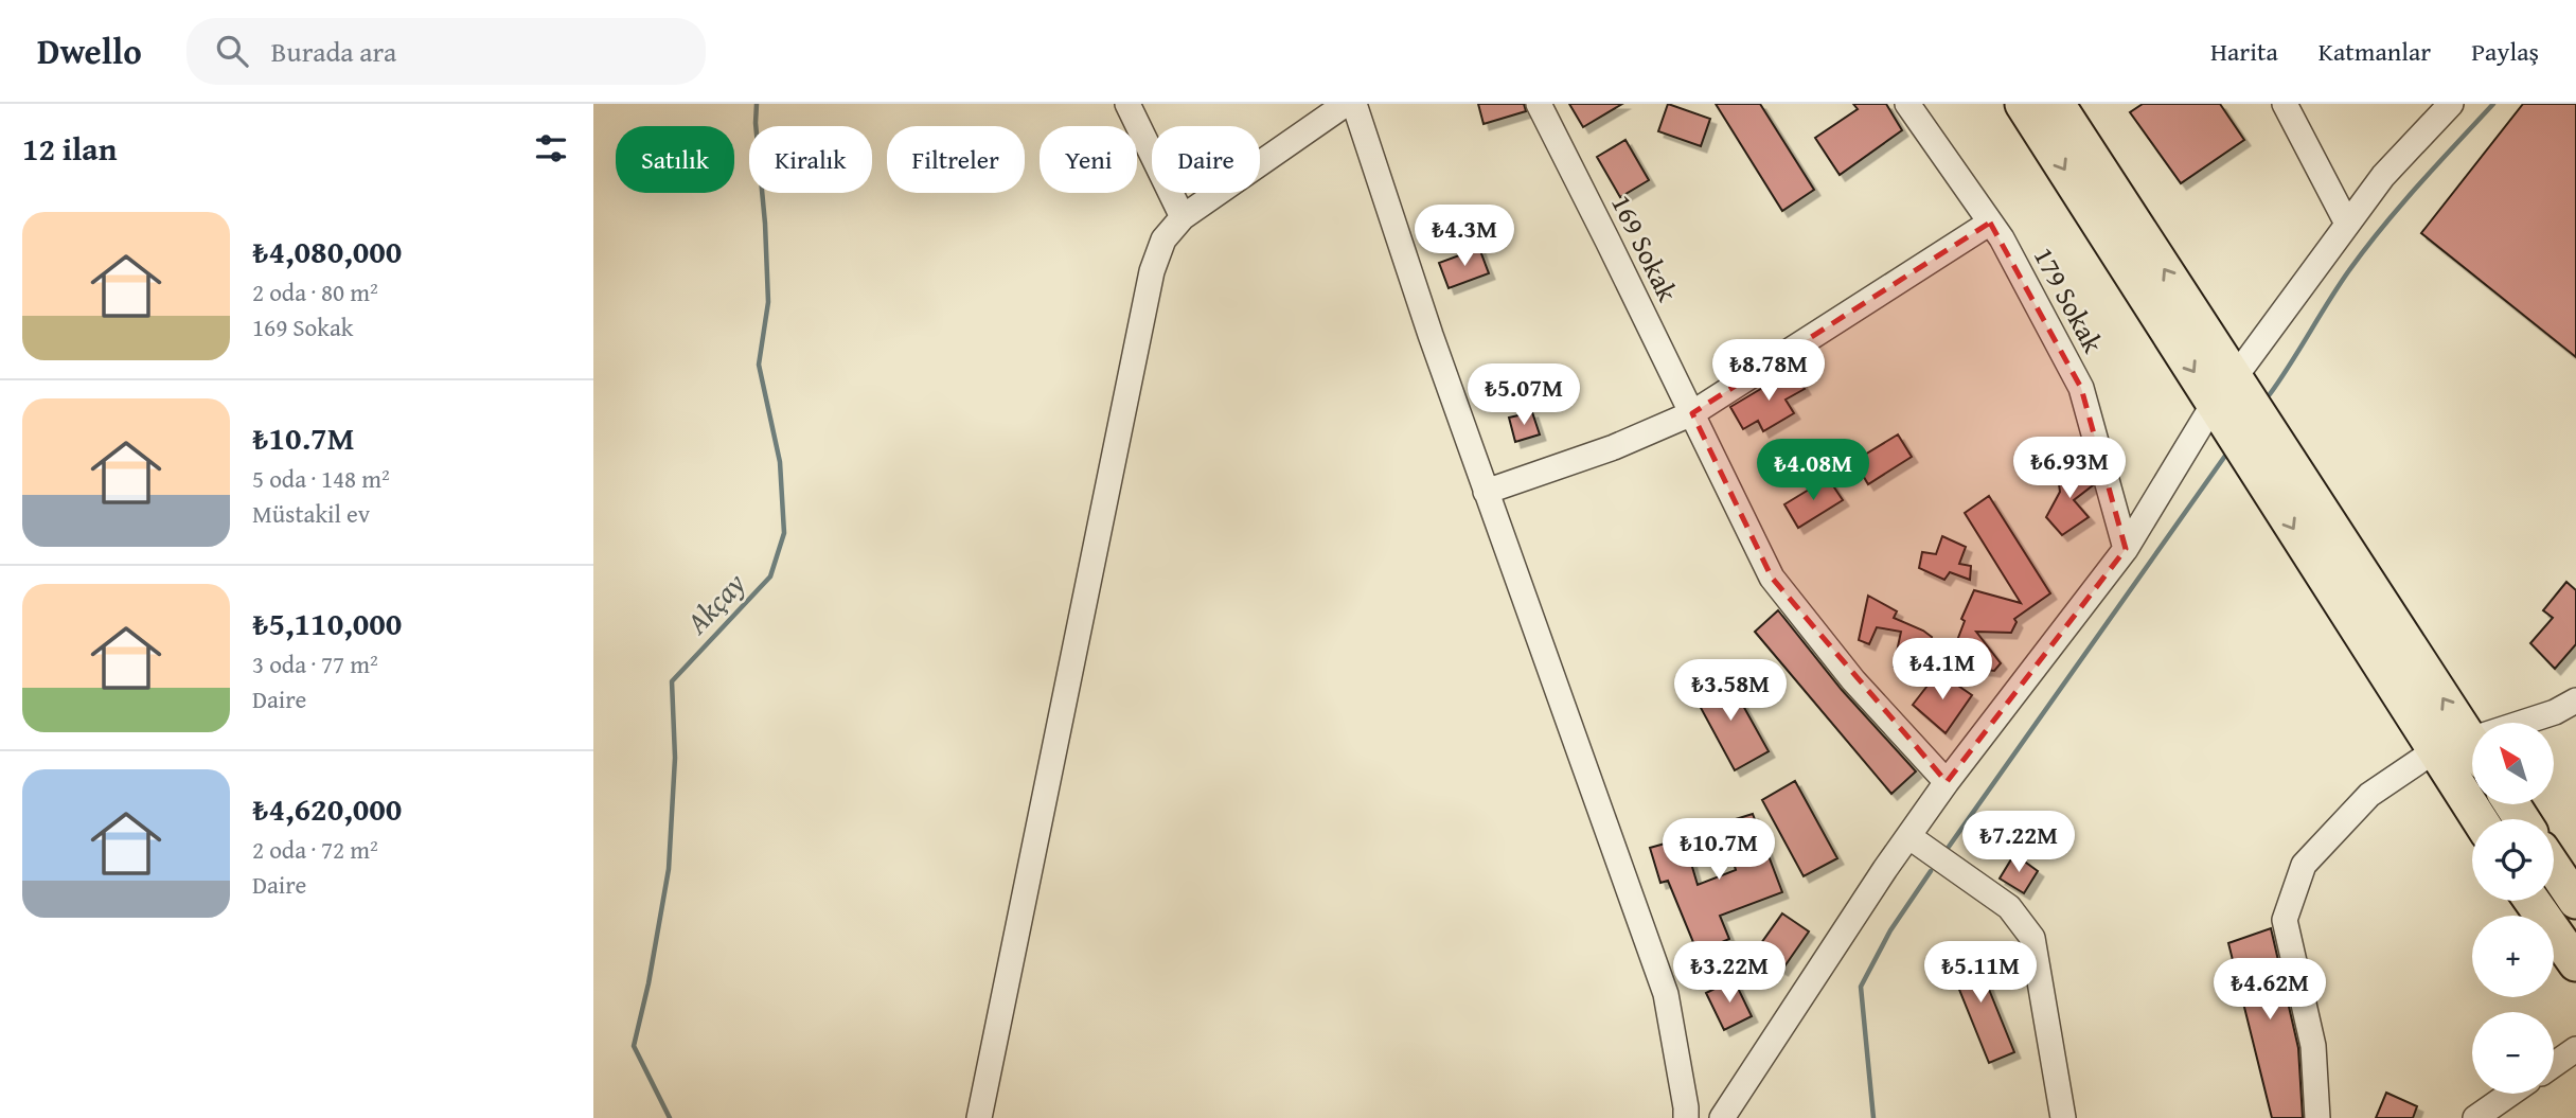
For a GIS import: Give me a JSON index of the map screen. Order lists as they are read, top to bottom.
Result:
{
  "streets": {
    "street": ["169 Sokak", "179 Sokak"]
  },
  "water": ["Akçay"],
  "north": "top left",
  "page": {
    "header": "Dwello",
    "search": "Burada ara",
    "nav": ["Harita", "Katmanlar", "Paylaş"],
    "heading": "12 ilan",
    "chip": [
      "Satılık",
      "Kiralık",
      "Filtreler",
      "Yeni",
      "Daire"
    ],
    "list": [
      {
        "name": "₺4,080,000",
        "note": "2 oda · 80 m² · 169 Sokak"
      },
      {
        "name": "₺10.7M",
        "note": "5 oda · 148 m² · Müstakil ev"
      },
      {
        "name": "₺5,110,000",
        "note": "3 oda · 77 m² · Daire"
      },
      {
        "name": "₺4,620,000",
        "note": "2 oda · 72 m² · Daire"
      }
    ],
    "price": [
      "₺4.3M",
      "₺8.78M",
      "₺5.07M",
      "₺6.93M",
      "₺4.08M",
      "₺4.1M",
      "₺3.58M",
      "₺7.22M",
      "₺10.7M",
      "₺3.22M",
      "₺5.11M",
      "₺4.62M"
    ],
    "map_buttons": ["+", "−"]
  }
}
